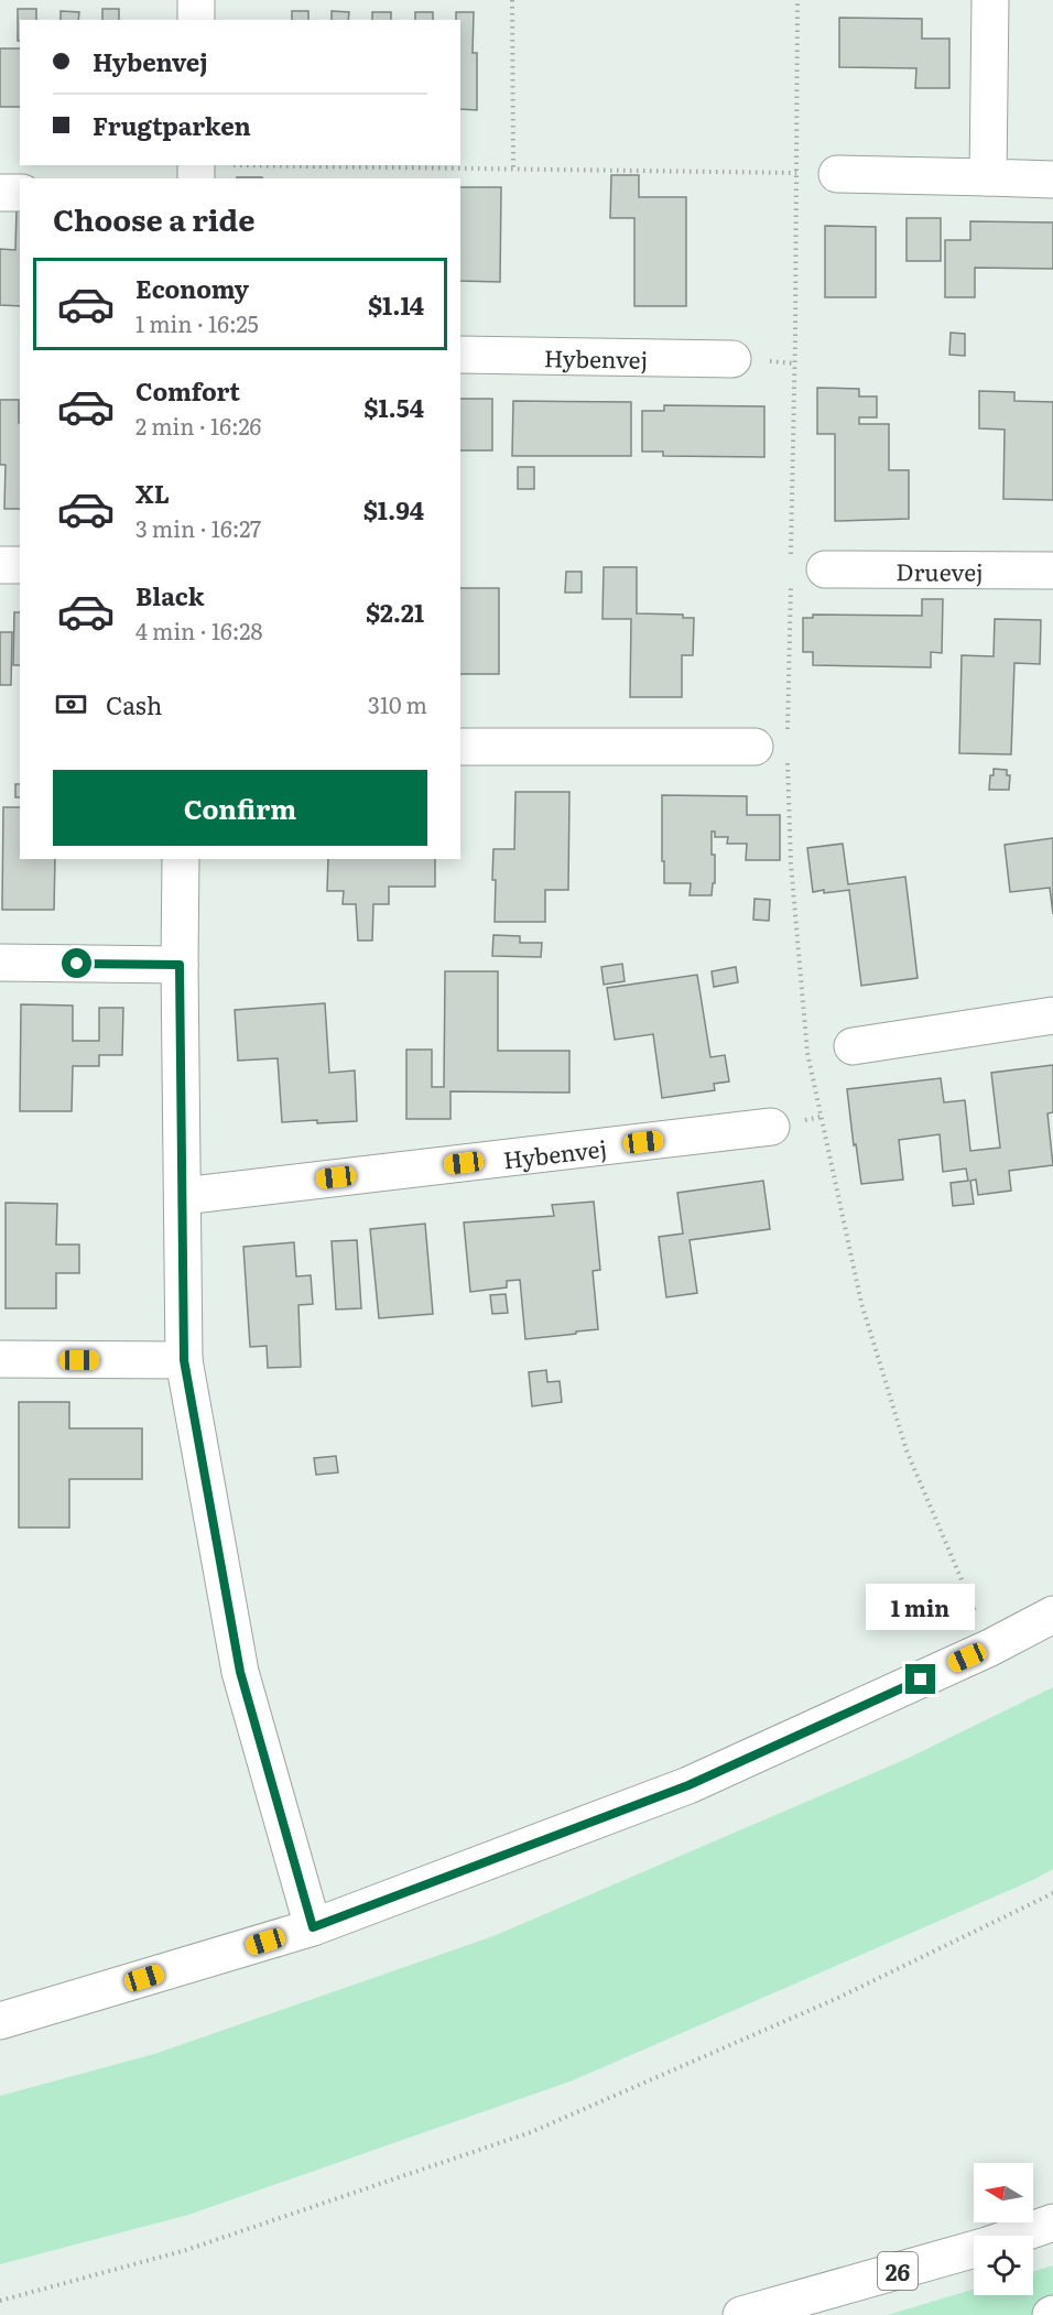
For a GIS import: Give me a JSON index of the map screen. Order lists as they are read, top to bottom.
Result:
{
  "streets": {
    "main road": ["Hybenvej", "Druevej", "26"]
  },
  "north": "left",
  "page": {
    "banner": ["Hybenvej", "Frugtparken"],
    "heading": "Choose a ride",
    "list": [
      {
        "name": "Economy",
        "note": "1 min · 16:25",
        "value": "$1.14"
      },
      {
        "name": "Comfort",
        "note": "2 min · 16:26",
        "value": "$1.54"
      },
      {
        "name": "XL",
        "note": "3 min · 16:27",
        "value": "$1.94"
      },
      {
        "name": "Black",
        "note": "4 min · 16:28",
        "value": "$2.21"
      }
    ],
    "pay": ["Cash", "310 m"],
    "buttons": "Confirm",
    "bubble": "1 min"
  }
}
